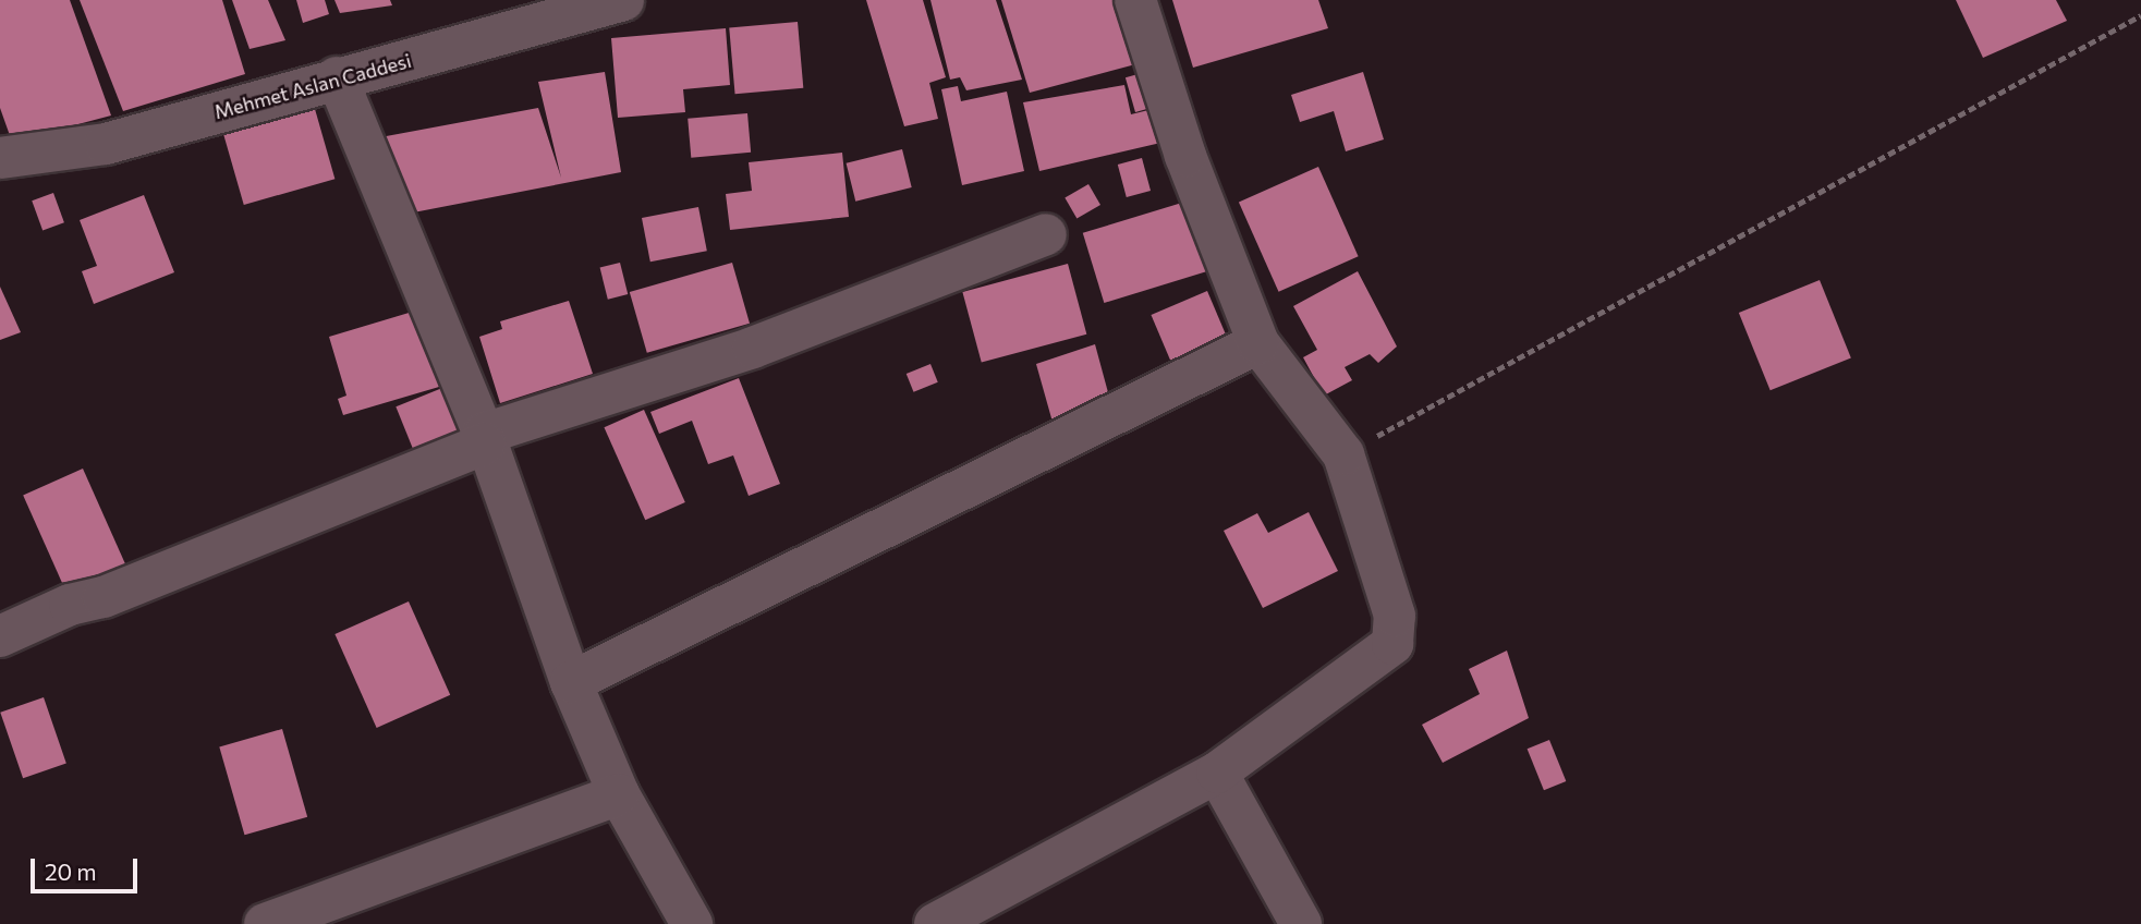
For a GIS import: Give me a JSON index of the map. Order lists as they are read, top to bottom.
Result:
{
  "streets": {
    "street": ["Mehmet Aslan Caddesi"]
  },
  "scale_bar": "20 m"
}
